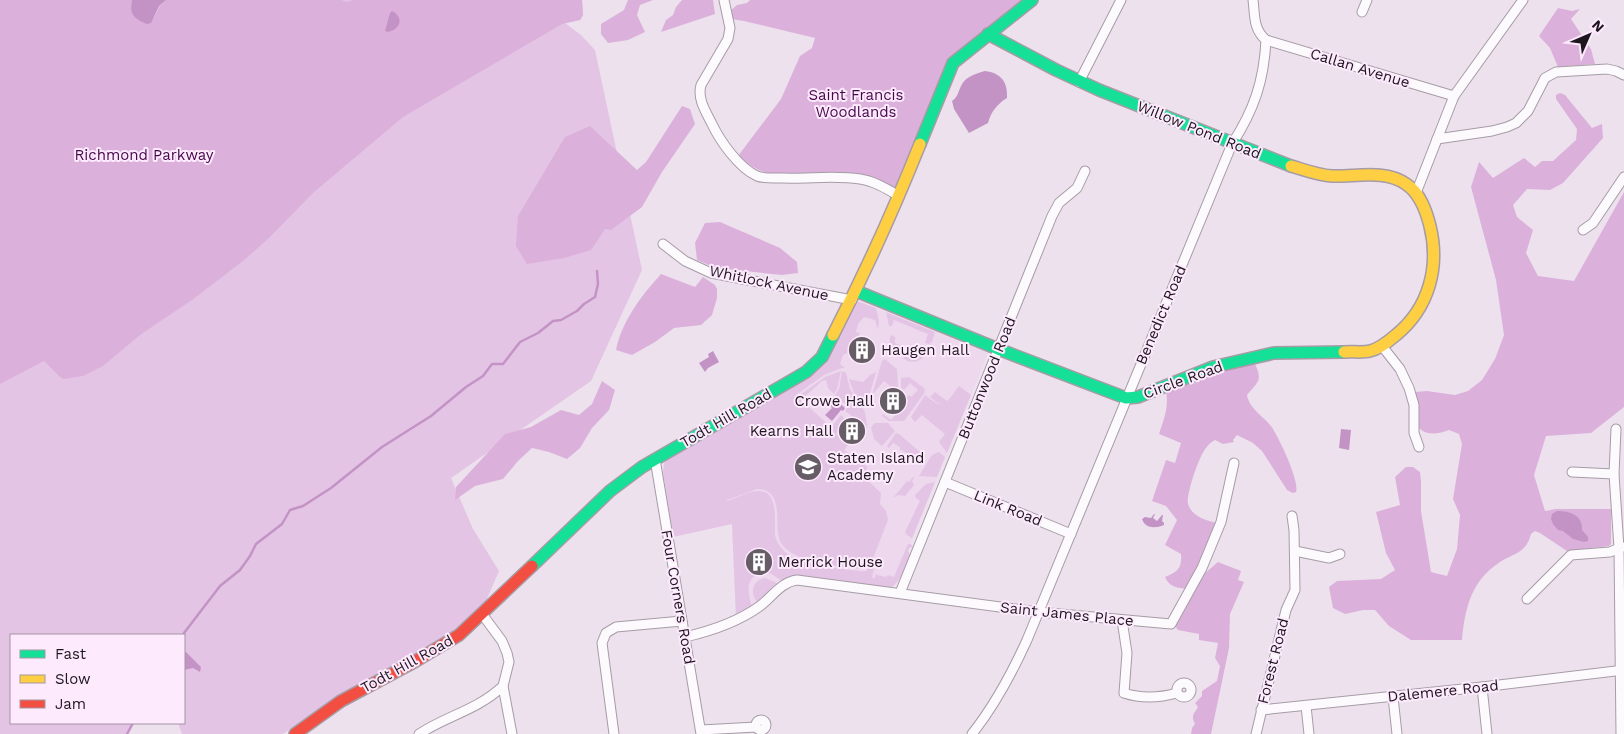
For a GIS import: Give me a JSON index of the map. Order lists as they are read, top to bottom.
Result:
{
  "streets": {
    "street": [
      "Callan Avenue",
      "Willow Pond Road",
      "Whitlock Avenue",
      "Benedict Road",
      "Buttonwood Road",
      "Circle Road",
      "Todt Hill Road",
      "Link Road",
      "Four Corners Road",
      "Saint James Place",
      "Forest Road",
      "Dalemere Road"
    ]
  },
  "crossings": [
    ["Callan Avenue", "Benedict Road"],
    ["Willow Pond Road", "Benedict Road"],
    ["Willow Pond Road", "Circle Road"],
    ["Willow Pond Road", "Todt Hill Road"],
    ["Whitlock Avenue", "Circle Road"],
    ["Whitlock Avenue", "Todt Hill Road"],
    ["Benedict Road", "Circle Road"],
    ["Benedict Road", "Link Road"],
    ["Benedict Road", "Saint James Place"],
    ["Buttonwood Road", "Circle Road"],
    ["Buttonwood Road", "Link Road"],
    ["Buttonwood Road", "Saint James Place"],
    ["Circle Road", "Todt Hill Road"],
    ["Todt Hill Road", "Four Corners Road"],
    ["Four Corners Road", "Saint James Place"],
    ["Forest Road", "Dalemere Road"]
  ],
  "parks": ["Saint Francis Woodlands", "Richmond Parkway"],
  "places": {
    "building": [
      "Haugen Hall",
      "Crowe Hall",
      "Kearns Hall",
      "Merrick House"
    ],
    "school or university": ["Staten Island Academy"]
  },
  "legend": ["Fast", "Slow", "Jam"],
  "north": "top right"
}
